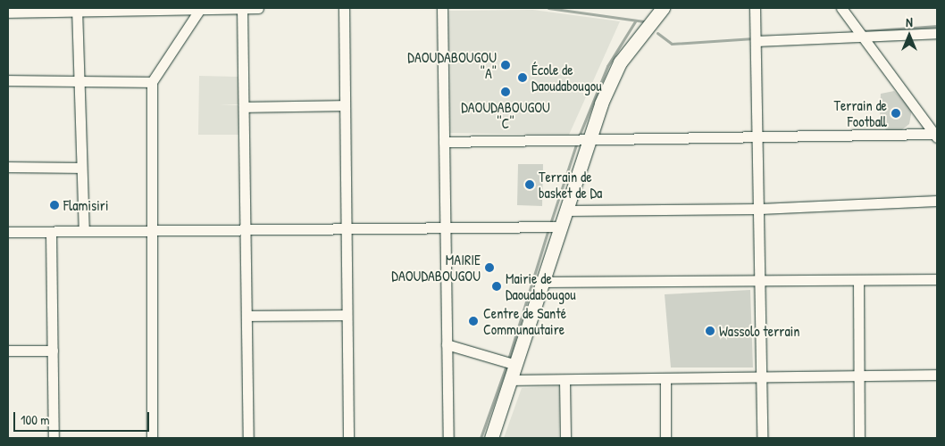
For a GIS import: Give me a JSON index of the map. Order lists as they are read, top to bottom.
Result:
{
  "places": [
    "DAOUDABOUGOU ''A''",
    "École de Daoudabougou",
    "DAOUDABOUGOU ''C''",
    "Terrain de Football",
    "Terrain de basket de Da",
    "Flamisiri",
    "MAIRIE DAOUDABOUGOU",
    "Mairie de Daoudabougou",
    "Centre de Santé Communautaire",
    "Wassolo terrain"
  ],
  "scale_bar": "100 m",
  "north": "top"
}
